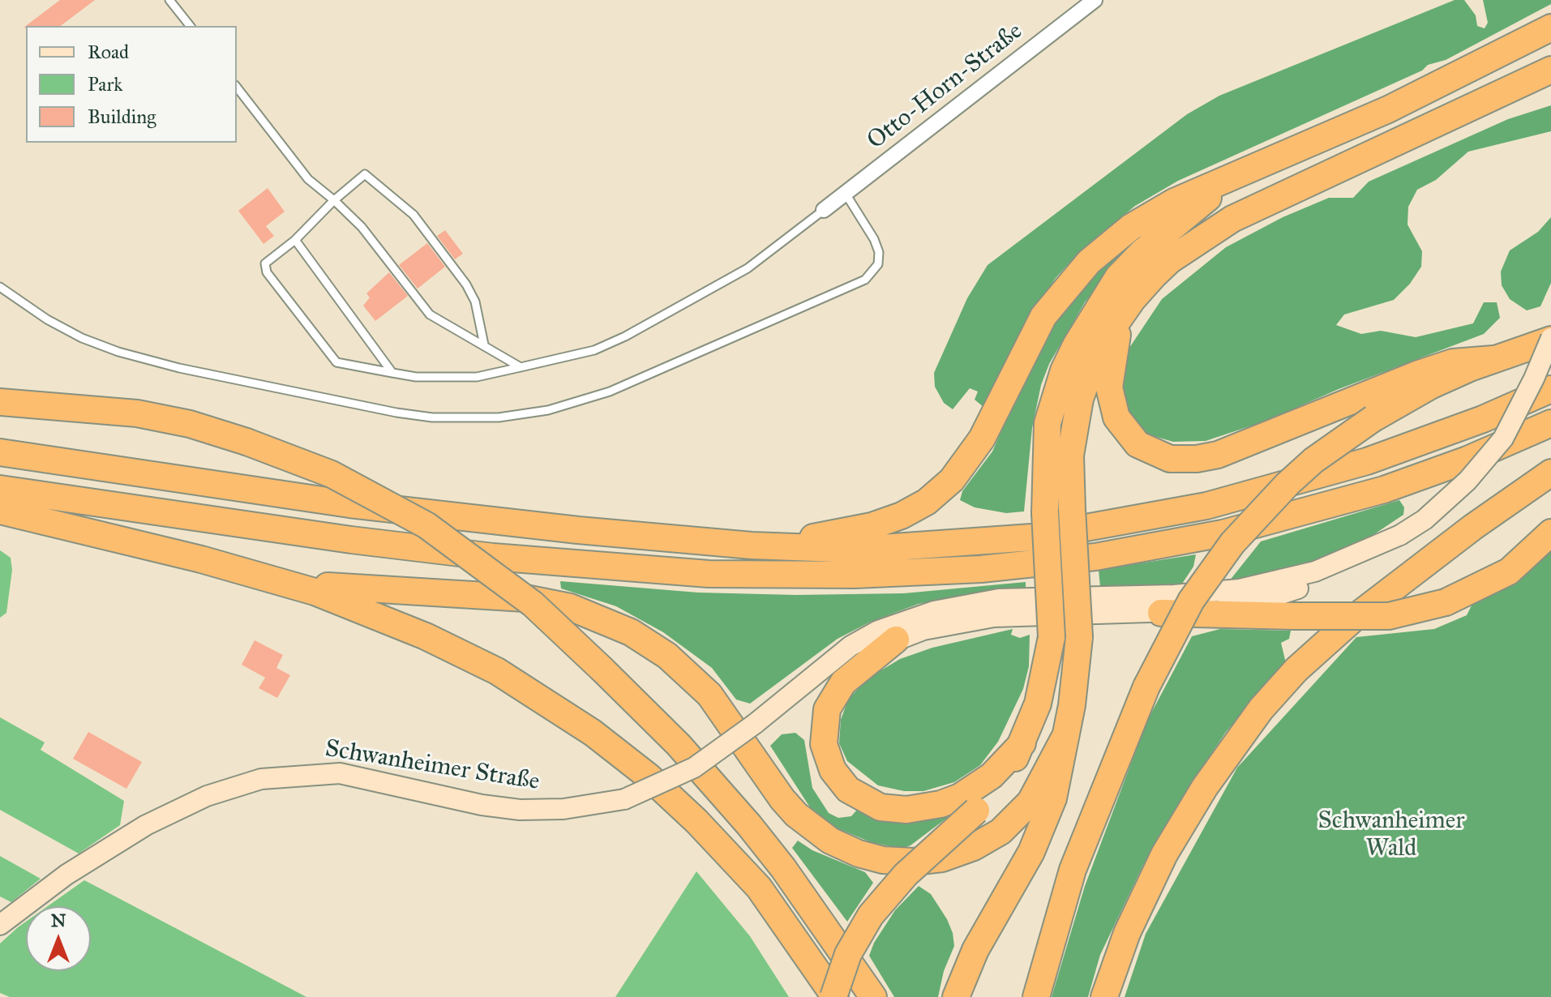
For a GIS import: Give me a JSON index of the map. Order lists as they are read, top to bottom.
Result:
{
  "streets": {
    "street": ["Otto-Horn-Straße", "Schwanheimer Straße"]
  },
  "parks": ["Schwanheimer Wald"],
  "legend": ["Road", "Park", "Building"],
  "north": "top"
}
